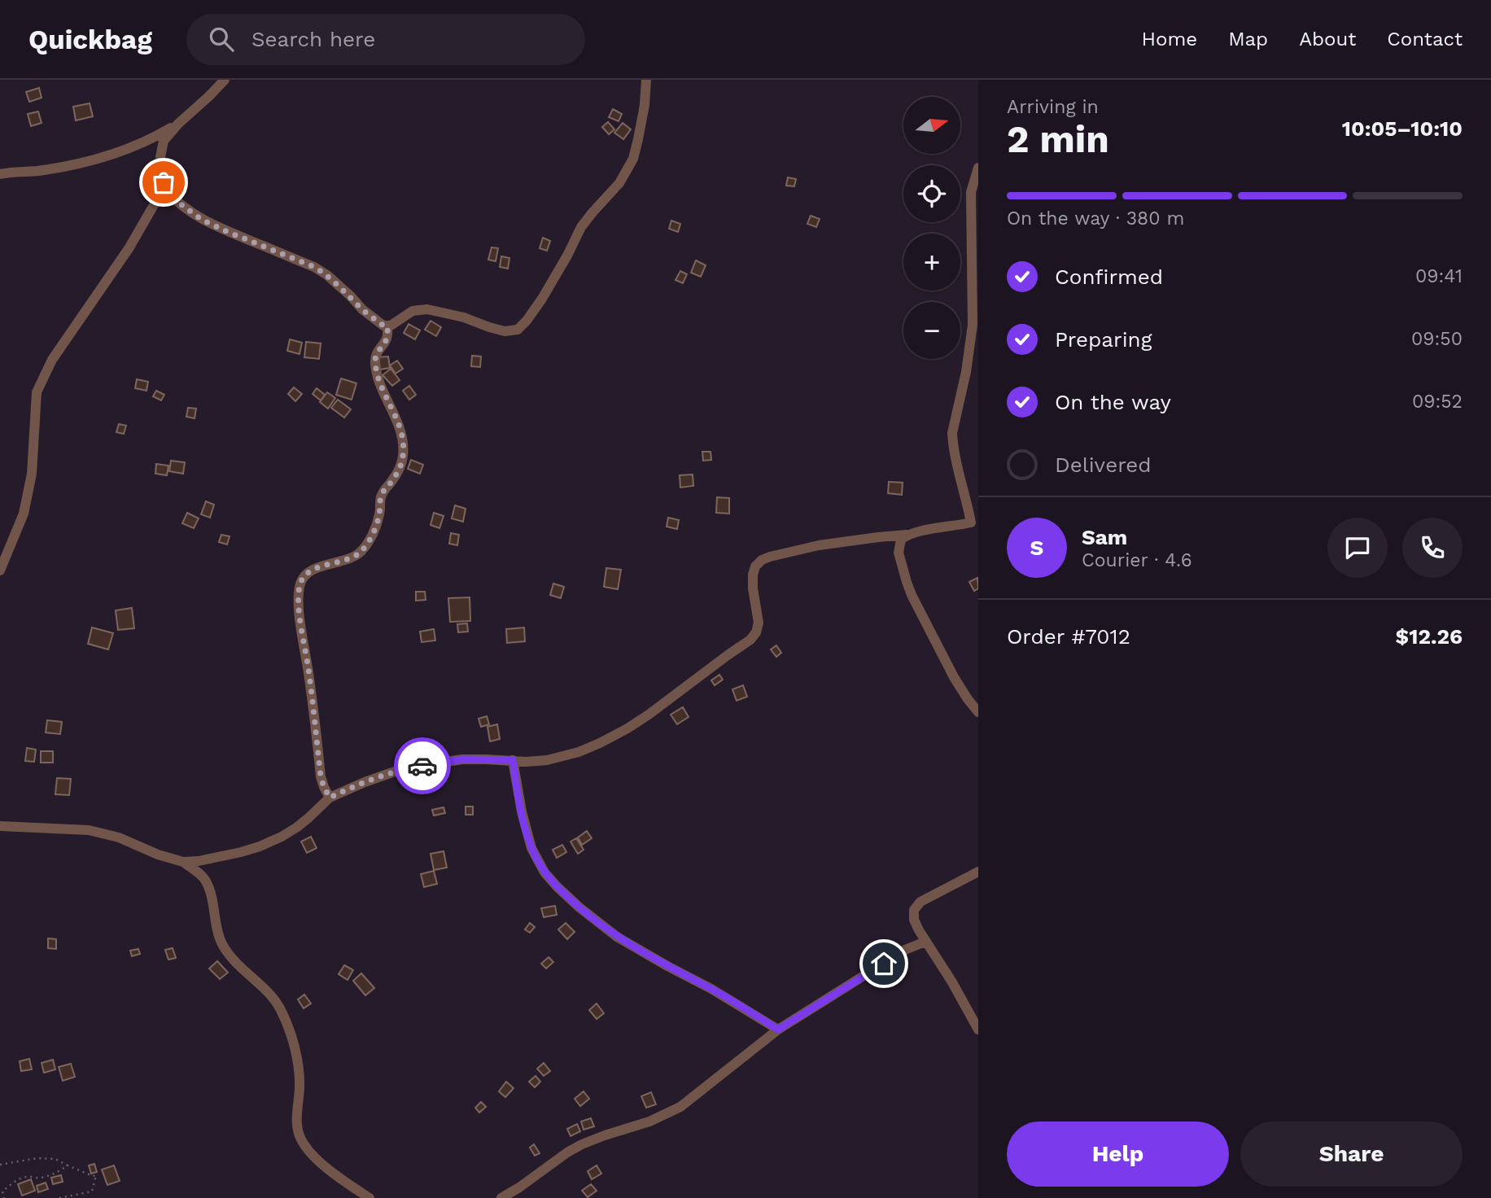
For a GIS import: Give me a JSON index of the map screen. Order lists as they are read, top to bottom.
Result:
{
  "north": "right",
  "page": {
    "header": "Quickbag",
    "search": "Search here",
    "nav": [
      "Home",
      "Map",
      "About",
      "Contact"
    ],
    "heading": ["2 min", "Arriving in", "10:05–10:10"],
    "panel": [
      "Sam",
      "Courier · 4.6",
      "Order #7012",
      "$12.26"
    ],
    "map_buttons": ["+", "−"],
    "bar": "On the way · 380 m",
    "list": [
      ["Confirmed", "09:41"],
      ["Preparing", "09:50"],
      ["On the way", "09:52"],
      "Delivered"
    ],
    "round": "S",
    "buttons": ["Help", "Share"]
  }
}
